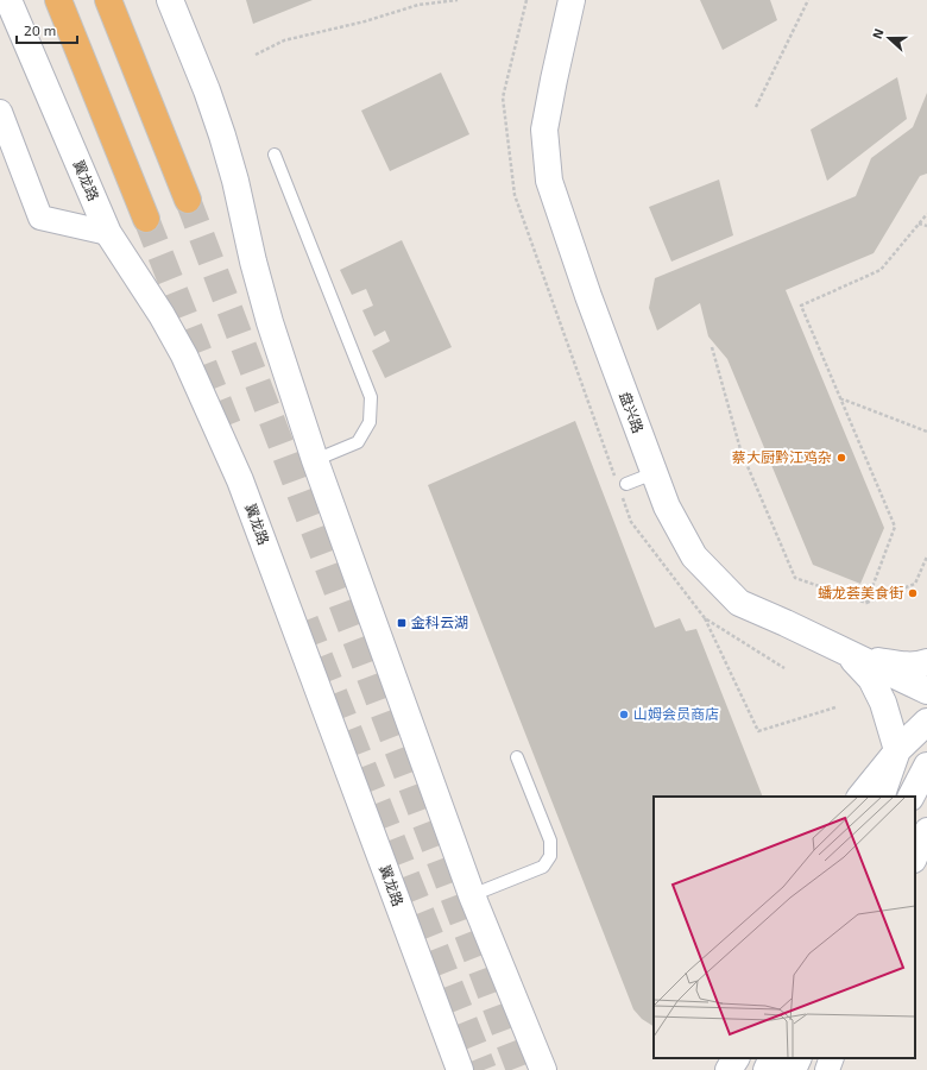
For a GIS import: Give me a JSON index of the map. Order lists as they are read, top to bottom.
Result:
{
  "streets": {
    "main road": ["翼龙路", "盘兴路"]
  },
  "places": {
    "other": ["蔡大厨黔江鸡杂", "蟠龙荟美食街", "山姆会员商店"],
    "transit": ["金科云湖"]
  },
  "scale_bar": "20 m",
  "north": "left"
}
